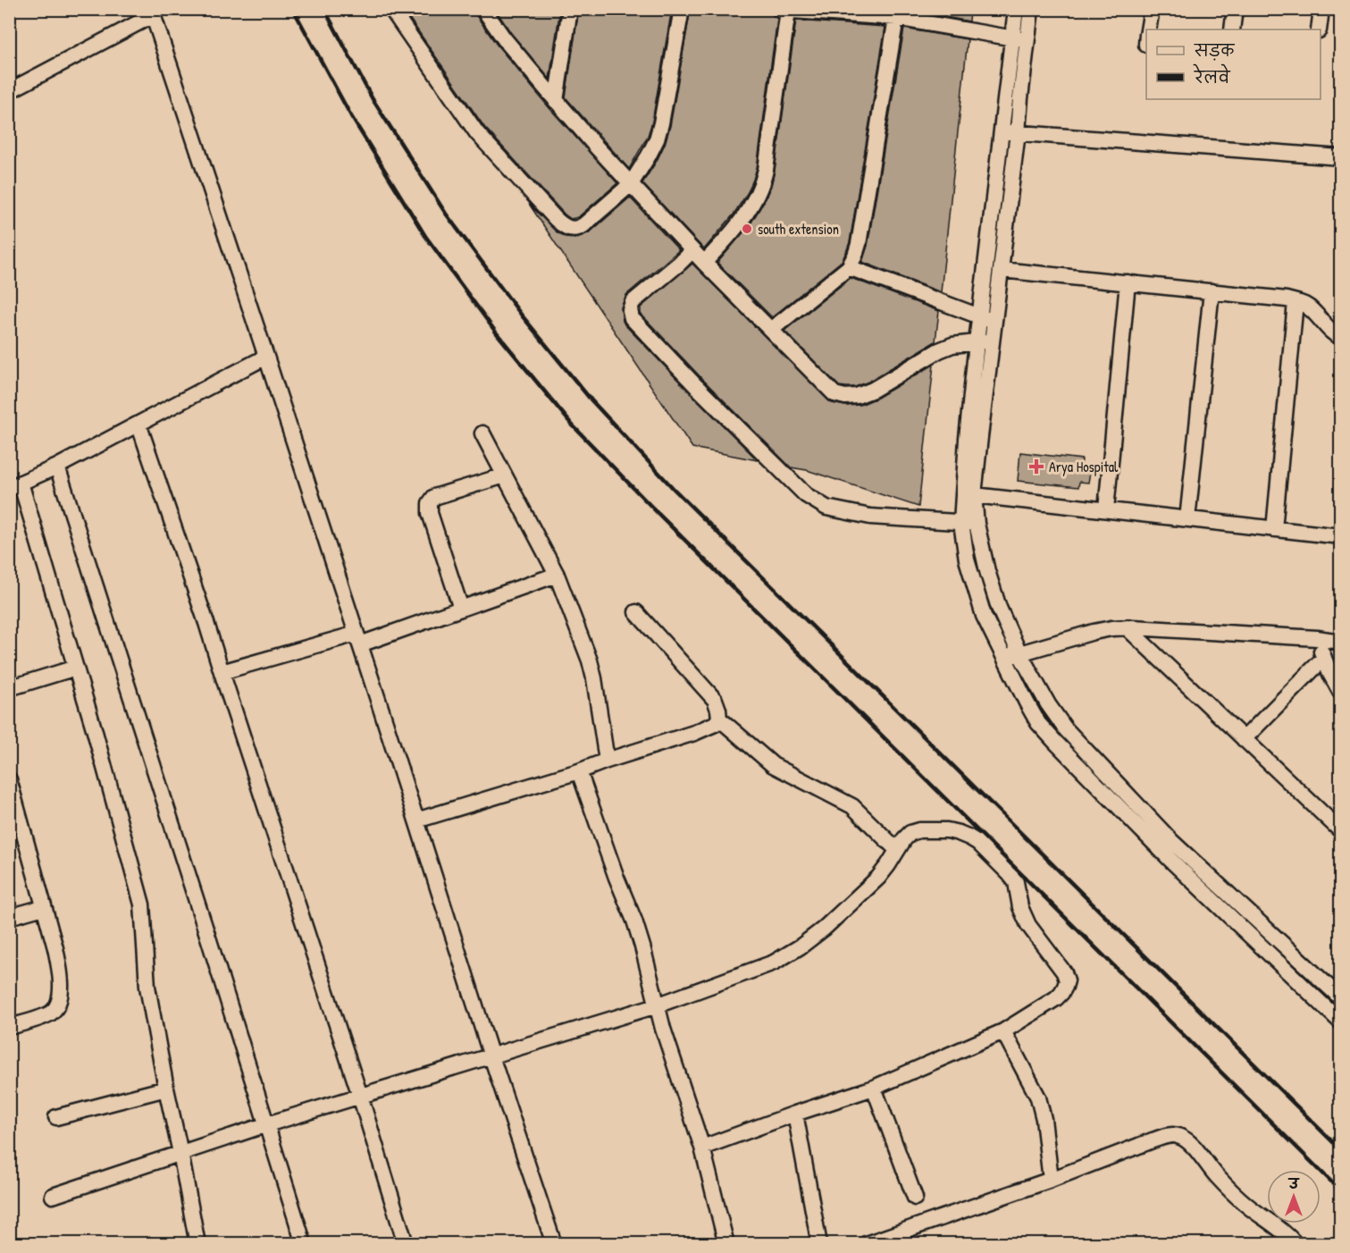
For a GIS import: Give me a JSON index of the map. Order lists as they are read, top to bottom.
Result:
{
  "places": {
    "other": ["south extension"],
    "health": ["Arya Hospital"]
  },
  "legend": ["सड़क", "रेलवे"],
  "north": "top"
}
